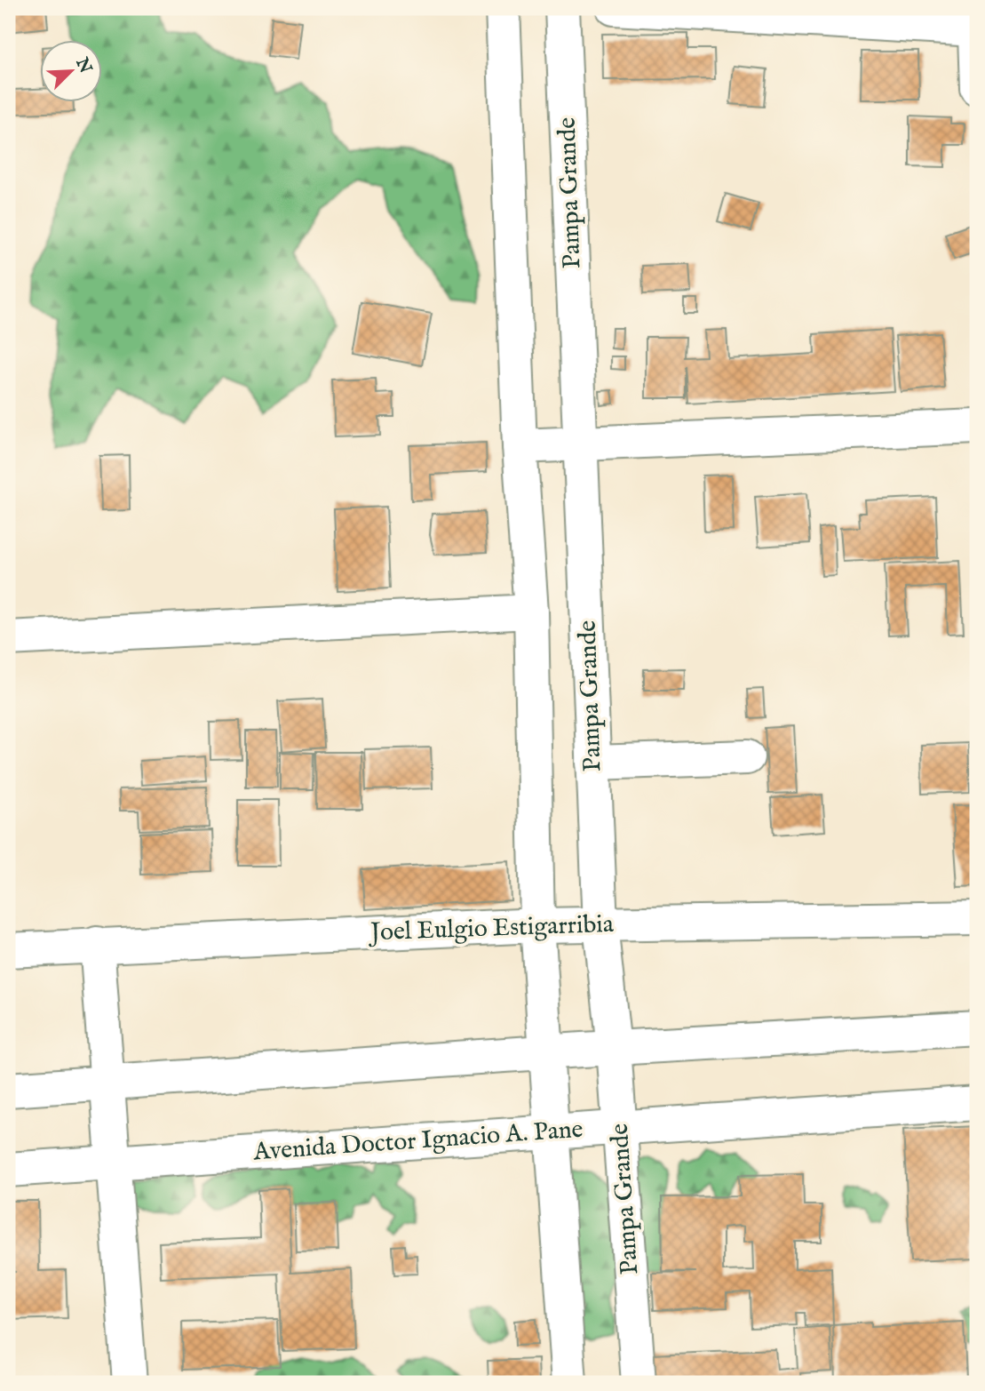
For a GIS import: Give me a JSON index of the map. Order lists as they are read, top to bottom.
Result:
{
  "streets": {
    "street": ["Pampa Grande", "Joel Eulgio Estigarribia", "Avenida Doctor Ignacio A. Pane"]
  },
  "crossings": [
    ["Pampa Grande", "Joel Eulgio Estigarribia"],
    ["Pampa Grande", "Avenida Doctor Ignacio A. Pane"]
  ],
  "north": "top right"
}
